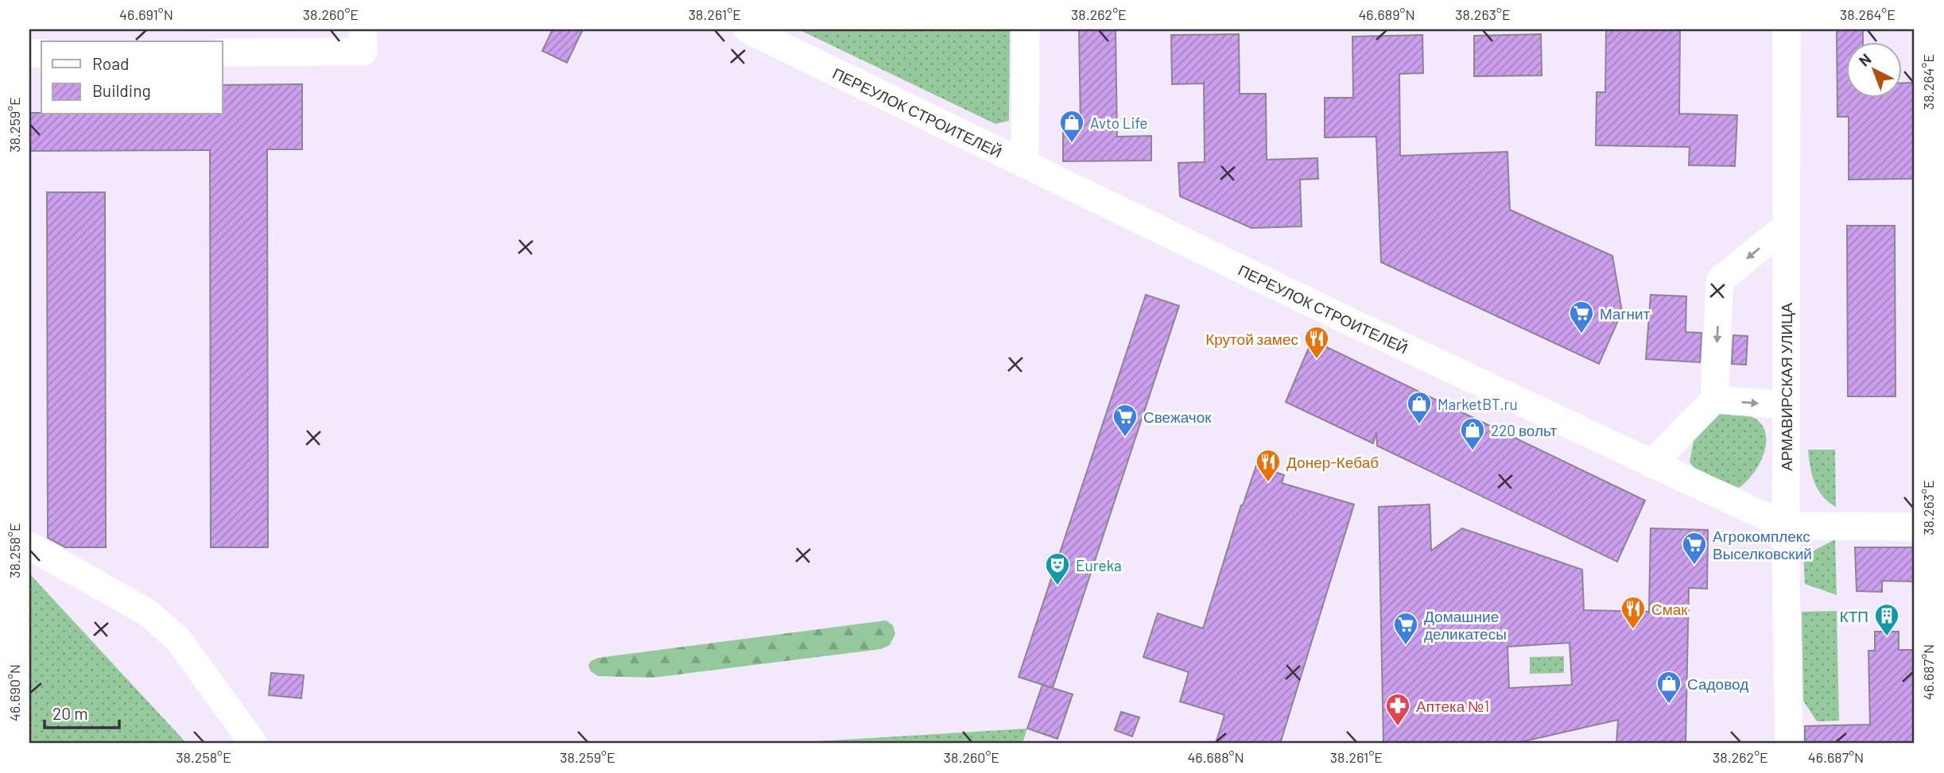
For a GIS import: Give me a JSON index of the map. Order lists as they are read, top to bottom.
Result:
{
  "streets": {
    "street": ["ПЕРЕУЛОК СТРОИТЕЛЕЙ", "АРМАВИРСКАЯ УЛИЦА"]
  },
  "crossings": [
    ["ПЕРЕУЛОК СТРОИТЕЛЕЙ", "АРМАВИРСКАЯ УЛИЦА"]
  ],
  "places": {
    "shop": [
      "Avto Life",
      "MarketBT.ru",
      "220 вольт",
      "Садовод"
    ],
    "supermarket": [
      "Магнит",
      "Свежачок",
      "Агрокомплекс Выселковский",
      "Домашние деликатесы"
    ],
    "restaurant": ["Крутой замес", "Донер-Кебаб", "Смак"],
    "theatre": ["Eureka"],
    "building": ["КТП"],
    "pharmacy": ["Аптека №1"]
  },
  "legend": ["Road", "Building"],
  "scale_bar": "20 m",
  "north": "top left",
  "coordinates": [
    "46.691°N",
    "38.260°E",
    "38.261°E",
    "38.262°E",
    "46.689°N",
    "38.263°E",
    "38.264°E",
    "38.259°E",
    "38.258°E",
    "46.687°N",
    "46.690°N",
    "46.688°N"
  ]
}
